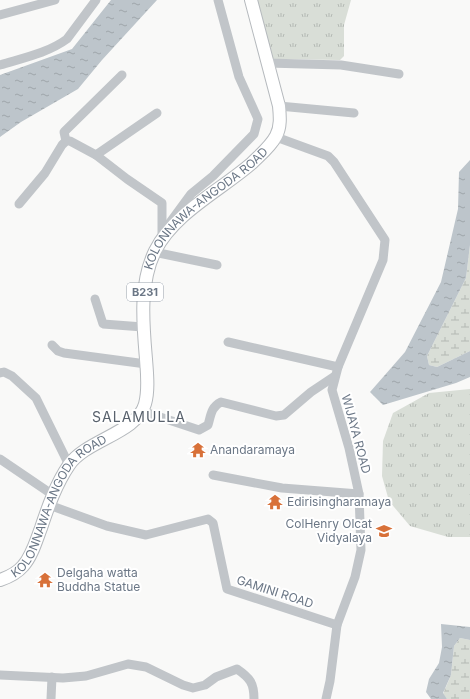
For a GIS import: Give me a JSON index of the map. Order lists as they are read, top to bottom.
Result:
{
  "streets": {
    "main road": ["KOLONNAWA-ANGODA ROAD", "B231"],
    "street": ["WIJAYA ROAD", "GAMINI ROAD"]
  },
  "crossings": [
    ["KOLONNAWA-ANGODA ROAD", "WIJAYA ROAD"],
    ["KOLONNAWA-ANGODA ROAD", "GAMINI ROAD"],
    ["WIJAYA ROAD", "GAMINI ROAD"]
  ],
  "districts": ["SALAMULLA"],
  "places": {
    "temple": ["Anandaramaya", "Edirisingharamaya", "Delgaha watta Buddha Statue"],
    "school or university": ["ColHenry Olcat Vidyalaya"]
  }
}
